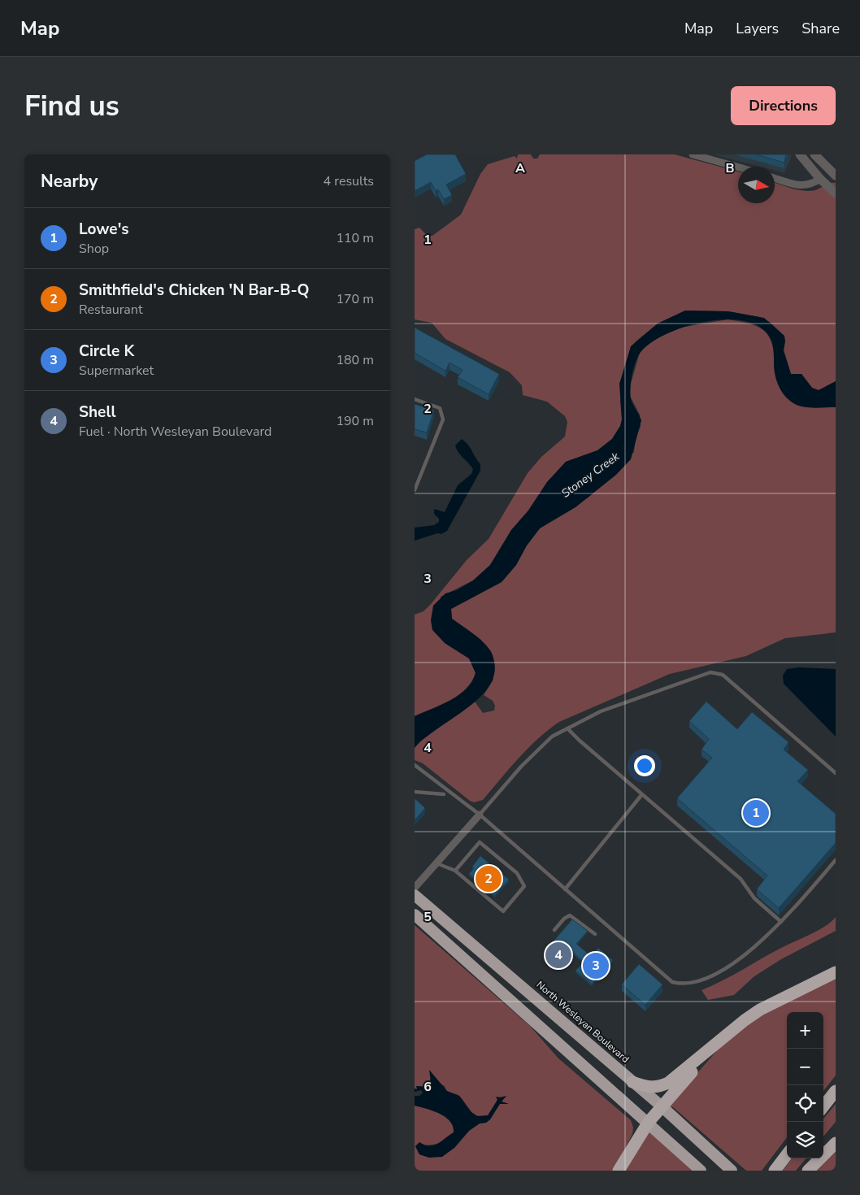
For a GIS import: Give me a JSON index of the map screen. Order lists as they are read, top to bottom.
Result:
{
  "streets": {
    "highway": ["North Wesleyan Boulevard"]
  },
  "water": ["Stoney Creek"],
  "north": "right",
  "page": {
    "header": "Map",
    "nav": ["Map", "Layers", "Share"],
    "buttons": "Directions",
    "title": "Find us",
    "heading": ["Nearby", "4 results"],
    "list": [
      {
        "mark": "1",
        "name": "Lowe's",
        "note": "Shop",
        "value": "110 m"
      },
      {
        "mark": "2",
        "name": "Smithfield's Chicken 'N Bar-B-Q",
        "note": "Restaurant",
        "value": "170 m"
      },
      {
        "mark": "3",
        "name": "Circle K",
        "note": "Supermarket",
        "value": "180 m"
      },
      {
        "mark": "4",
        "name": "Shell",
        "note": "Fuel · North Wesleyan Boulevard",
        "value": "190 m"
      }
    ],
    "pins": [
      "1",
      "2",
      "4",
      "3"
    ],
    "map_buttons": ["+", "−"]
  },
  "grid": {
    "columns": ["A", "B"],
    "rows": [
      "1",
      "2",
      "3",
      "4",
      "5",
      "6"
    ]
  }
}
